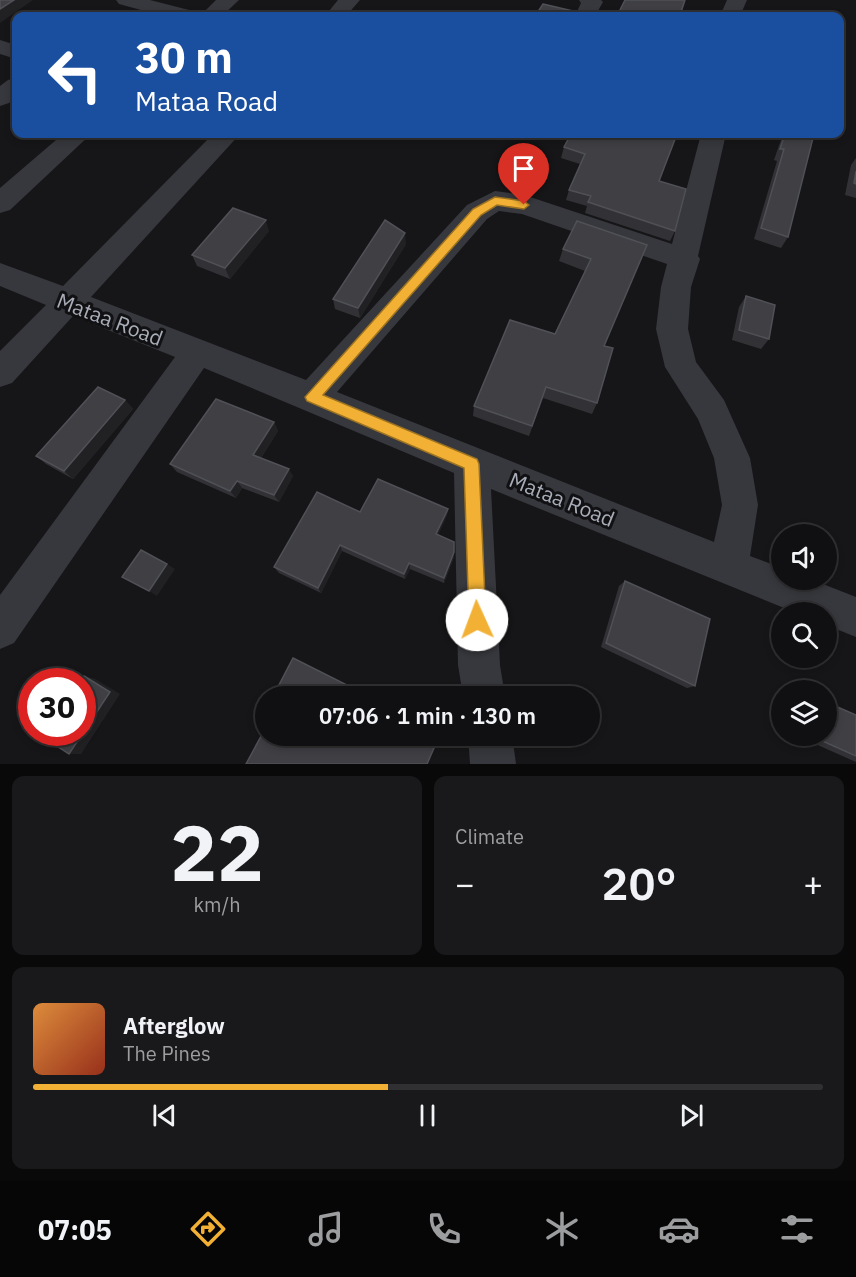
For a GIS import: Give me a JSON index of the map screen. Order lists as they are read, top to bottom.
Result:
{
  "streets": {
    "street": ["Mataa Road"]
  },
  "page": {
    "turn": ["30 m", "Mataa Road"],
    "limit": "30",
    "trip": "07:06 · 1 min · 130 m",
    "tile": [
      ["22", "km/h"],
      "Climate"
    ],
    "heat": ["−", "20°", "+"],
    "song": ["Afterglow", "The Pines"],
    "tabs": "07:05"
  }
}
